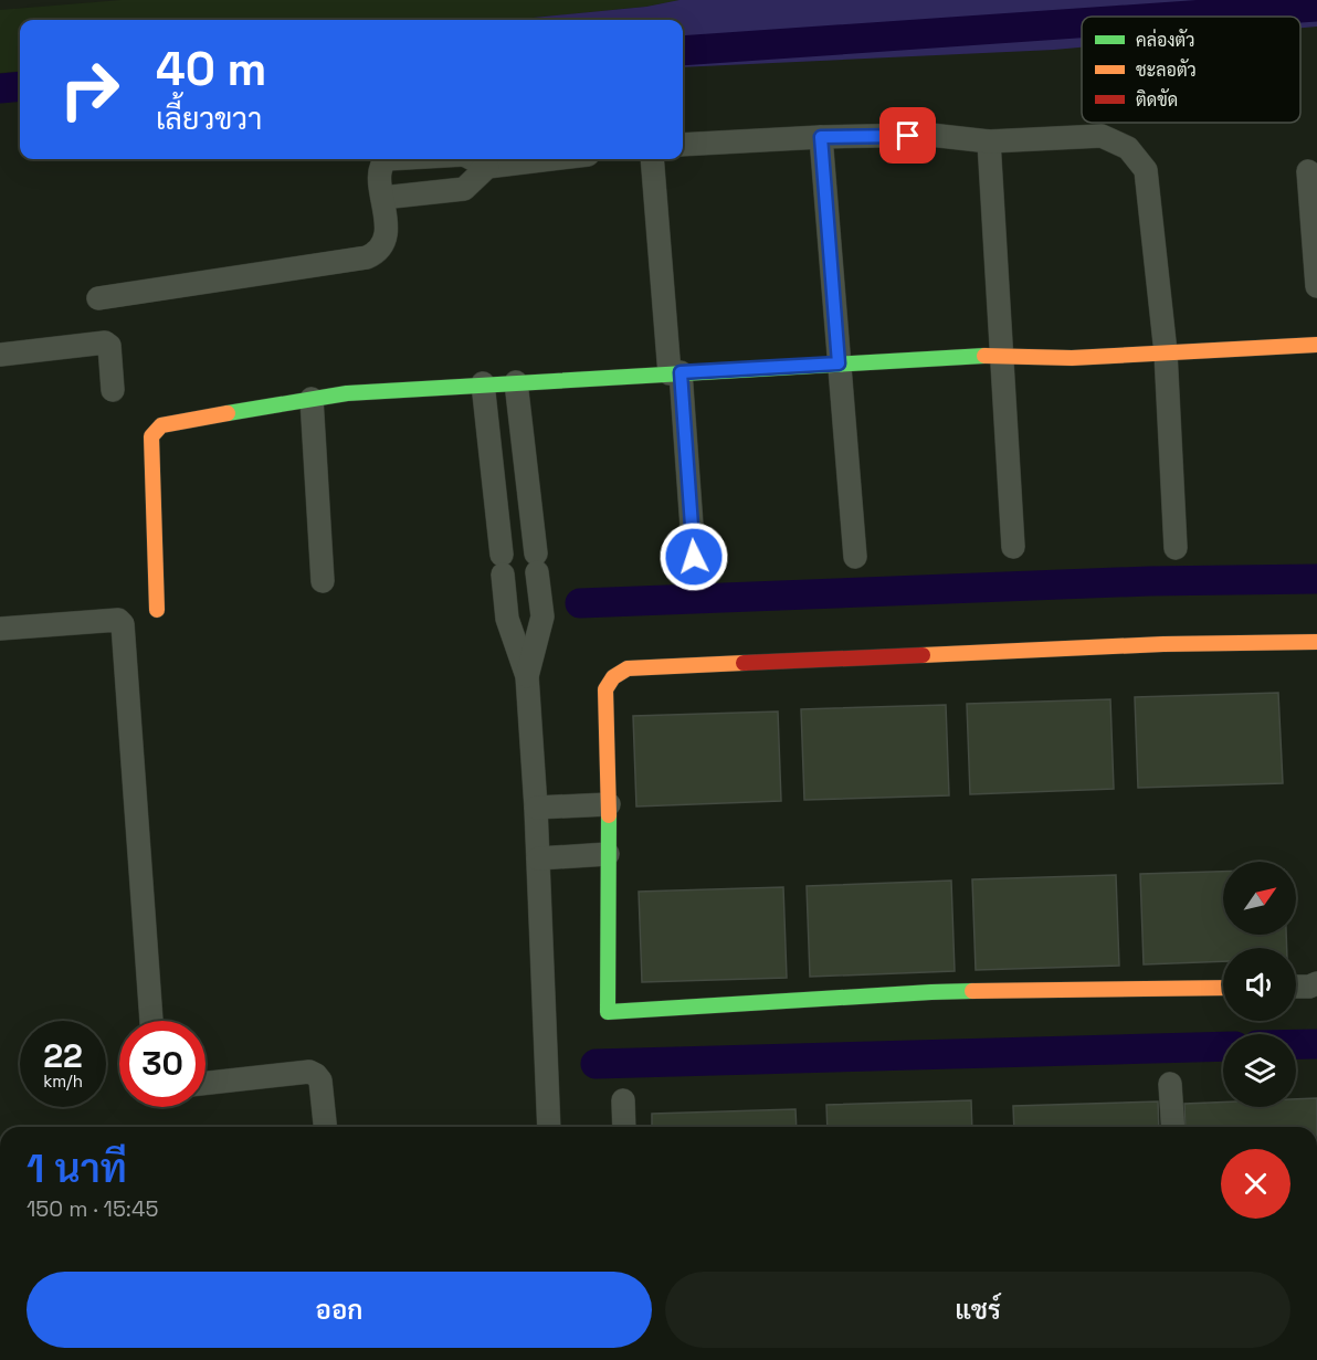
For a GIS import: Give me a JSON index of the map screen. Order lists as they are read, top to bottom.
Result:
{
  "legend": ["คล่องตัว", "ชะลอตัว", "ติดขัด"],
  "north": "top right",
  "page": {
    "turn": ["40 m", "เลี้ยวขวา"],
    "speed": "22 km/h",
    "limit": "30",
    "heading": ["1 นาที", "150 m · 15:45"],
    "buttons": ["ออก", "แชร์"]
  }
}
